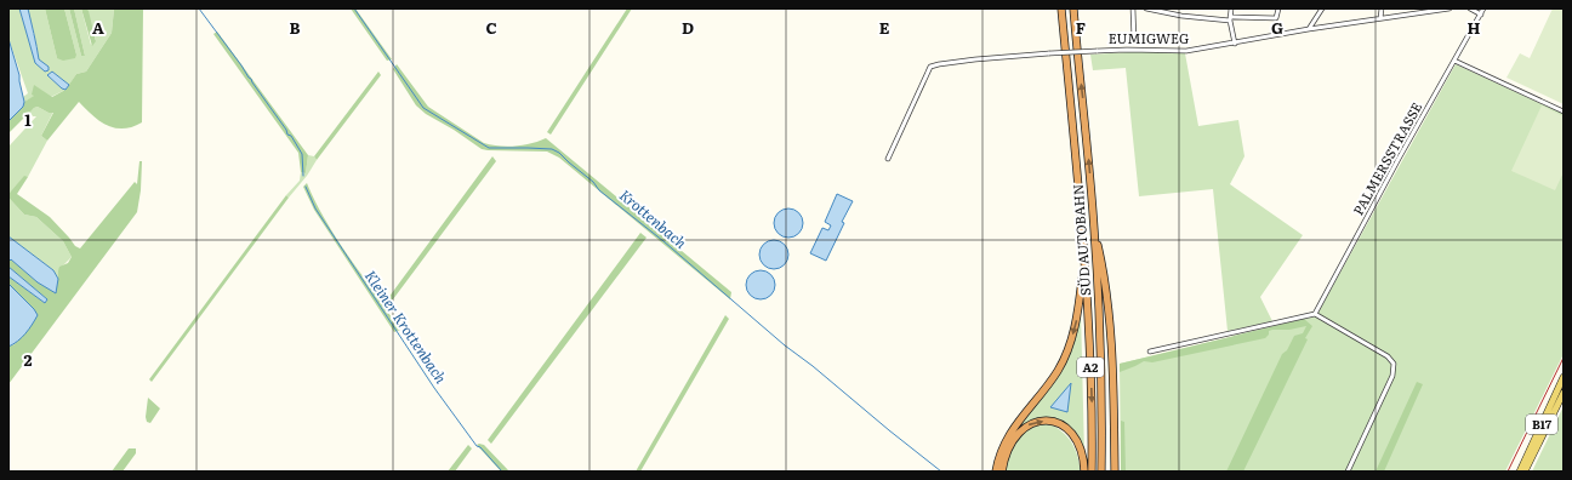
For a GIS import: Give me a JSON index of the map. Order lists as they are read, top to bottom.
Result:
{
  "streets": {
    "highway": ["SÜD AUTOBAHN", "A2"],
    "main road": ["B17"],
    "street": ["EUMIGWEG", "PALMERSSTRASSE"]
  },
  "water": ["Krottenbach", "Kleiner Krottenbach"],
  "grid": {
    "columns": [
      "A",
      "B",
      "C",
      "D",
      "E",
      "F",
      "G",
      "H"
    ],
    "rows": ["1", "2"]
  }
}
